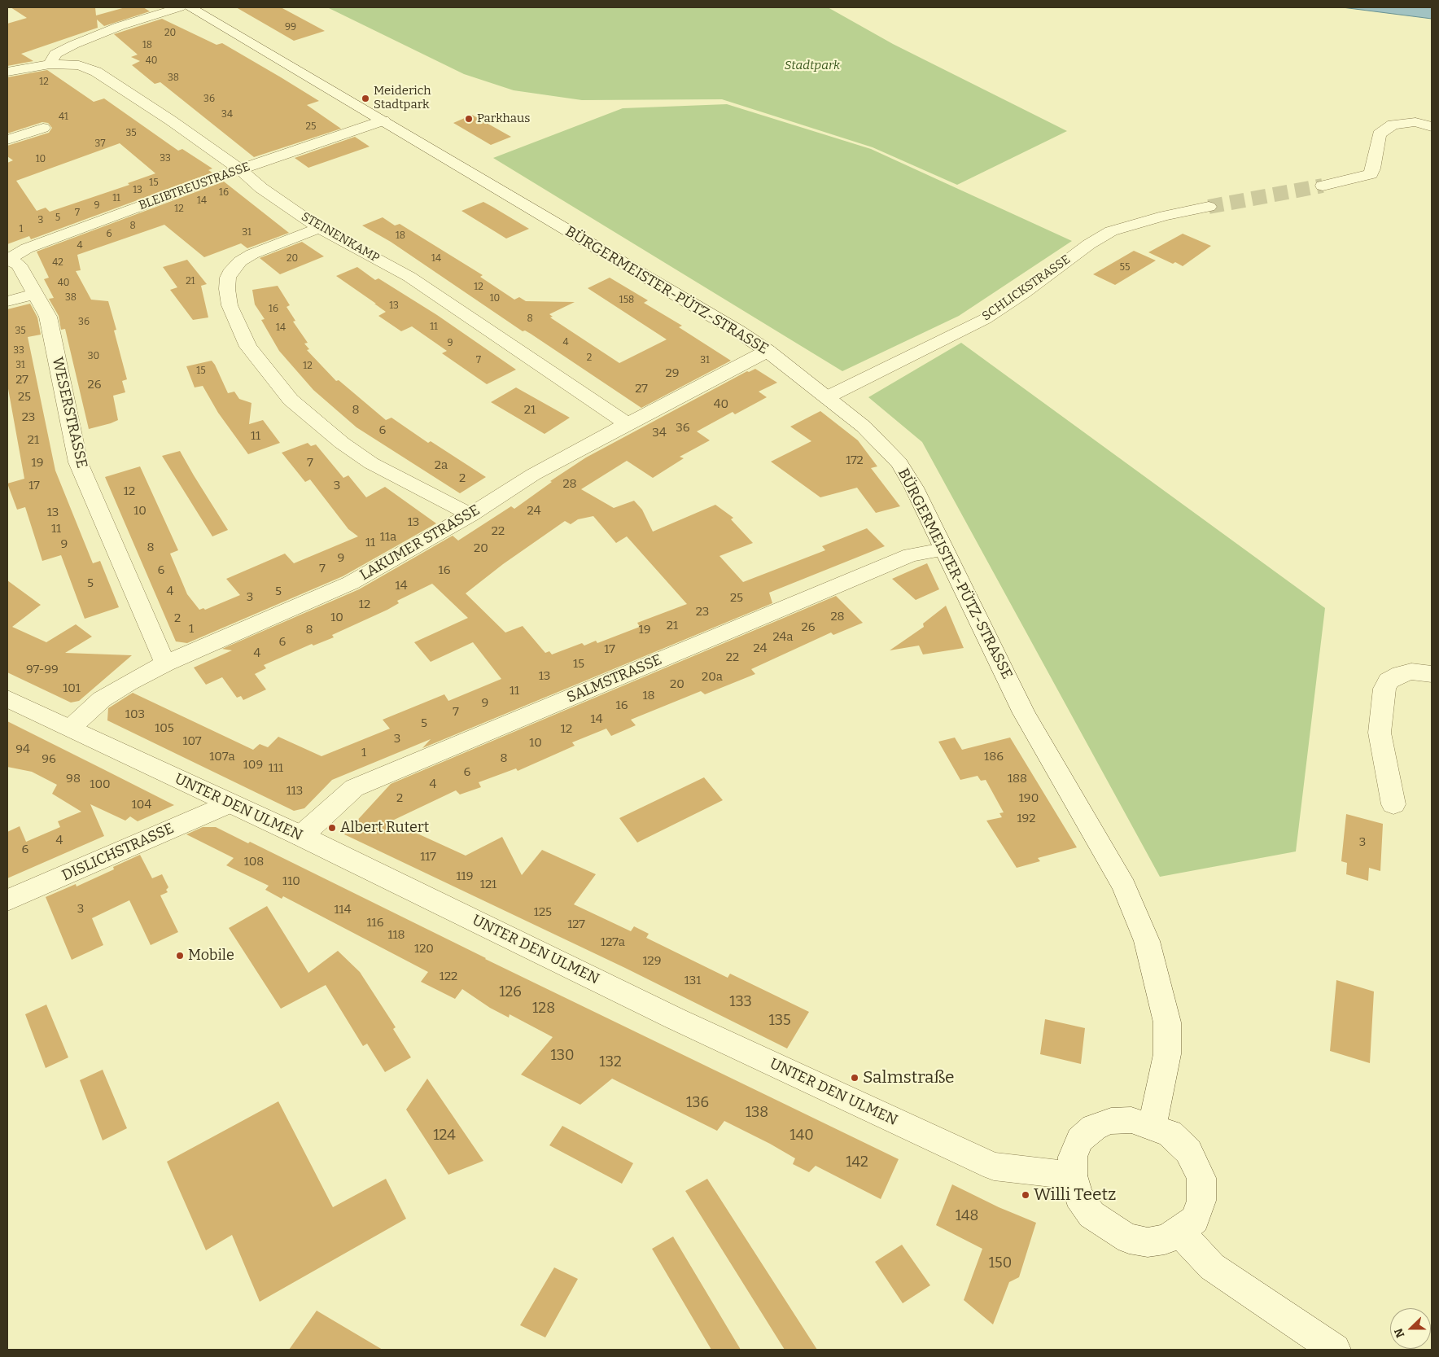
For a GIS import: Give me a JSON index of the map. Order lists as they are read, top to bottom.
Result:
{
  "streets": {
    "street": [
      "BLEIBTREUSTRASSE",
      "STEINENKAMP",
      "SCHLICKSTRASSE",
      "BÜRGERMEISTER-PÜTZ-STRASSE",
      "WESERSTRASSE",
      "LAKUMER STRASSE",
      "SALMSTRASSE",
      "UNTER DEN ULMEN",
      "DISLICHSTRASSE"
    ]
  },
  "crossings": [
    ["BLEIBTREUSTRASSE", "STEINENKAMP"],
    ["BLEIBTREUSTRASSE", "BÜRGERMEISTER-PÜTZ-STRASSE"],
    ["BLEIBTREUSTRASSE", "WESERSTRASSE"],
    ["STEINENKAMP", "LAKUMER STRASSE"],
    ["SCHLICKSTRASSE", "BÜRGERMEISTER-PÜTZ-STRASSE"],
    ["BÜRGERMEISTER-PÜTZ-STRASSE", "LAKUMER STRASSE"],
    ["BÜRGERMEISTER-PÜTZ-STRASSE", "SALMSTRASSE"],
    ["BÜRGERMEISTER-PÜTZ-STRASSE", "UNTER DEN ULMEN"],
    ["WESERSTRASSE", "LAKUMER STRASSE"],
    ["LAKUMER STRASSE", "UNTER DEN ULMEN"],
    ["SALMSTRASSE", "UNTER DEN ULMEN"],
    ["UNTER DEN ULMEN", "DISLICHSTRASSE"]
  ],
  "parks": ["Stadtpark"],
  "places": [
    "Meiderich Stadtpark",
    "Parkhaus",
    "Albert Rutert",
    "Mobile",
    "Salmstraße",
    "Willi Teetz"
  ],
  "house_numbers": [
    "99",
    "20",
    "18",
    "40",
    "38",
    "12",
    "36",
    "34",
    "41",
    "25",
    "35",
    "37",
    "33",
    "10",
    "15",
    "13",
    "16",
    "11",
    "14",
    "9",
    "12",
    "7",
    "5",
    "3",
    "8",
    "1",
    "31",
    "6",
    "18",
    "4",
    "20",
    "14",
    "42",
    "55",
    "21",
    "40",
    "12",
    "38",
    "10",
    "158",
    "13",
    "16",
    "8",
    "36",
    "11",
    "14",
    "35",
    "4",
    "9",
    "33",
    "30",
    "2",
    "7",
    "31",
    "31",
    "12",
    "15",
    "29",
    "27",
    "26",
    "27",
    "25",
    "40",
    "8",
    "21",
    "23",
    "36",
    "6",
    "34",
    "11",
    "21",
    "172",
    "19",
    "7",
    "2a",
    "2",
    "28",
    "17",
    "3",
    "12",
    "10",
    "24",
    "13",
    "13",
    "11",
    "22",
    "11a",
    "11",
    "9",
    "8",
    "20",
    "9",
    "7",
    "6",
    "16",
    "5",
    "14",
    "4",
    "5",
    "3",
    "25",
    "12",
    "23",
    "28",
    "10",
    "2",
    "21",
    "26",
    "1",
    "8",
    "19",
    "24a",
    "6",
    "24",
    "17",
    "4",
    "22",
    "15",
    "97-99",
    "13",
    "20a",
    "20",
    "101",
    "11",
    "18",
    "9",
    "16",
    "7",
    "103",
    "14",
    "5",
    "105",
    "12",
    "3",
    "107",
    "10",
    "94",
    "1",
    "107a",
    "186",
    "8",
    "96",
    "109",
    "111",
    "6",
    "98",
    "188",
    "100",
    "4",
    "113",
    "2",
    "190",
    "104",
    "192",
    "4",
    "3",
    "6",
    "117",
    "108",
    "119",
    "110",
    "121",
    "3",
    "114",
    "125",
    "116",
    "127",
    "118",
    "127a",
    "120",
    "129",
    "122",
    "131",
    "126",
    "133",
    "128",
    "135",
    "130",
    "132",
    "136",
    "138",
    "124",
    "140",
    "142",
    "148",
    "150"
  ],
  "north": "left"
}
